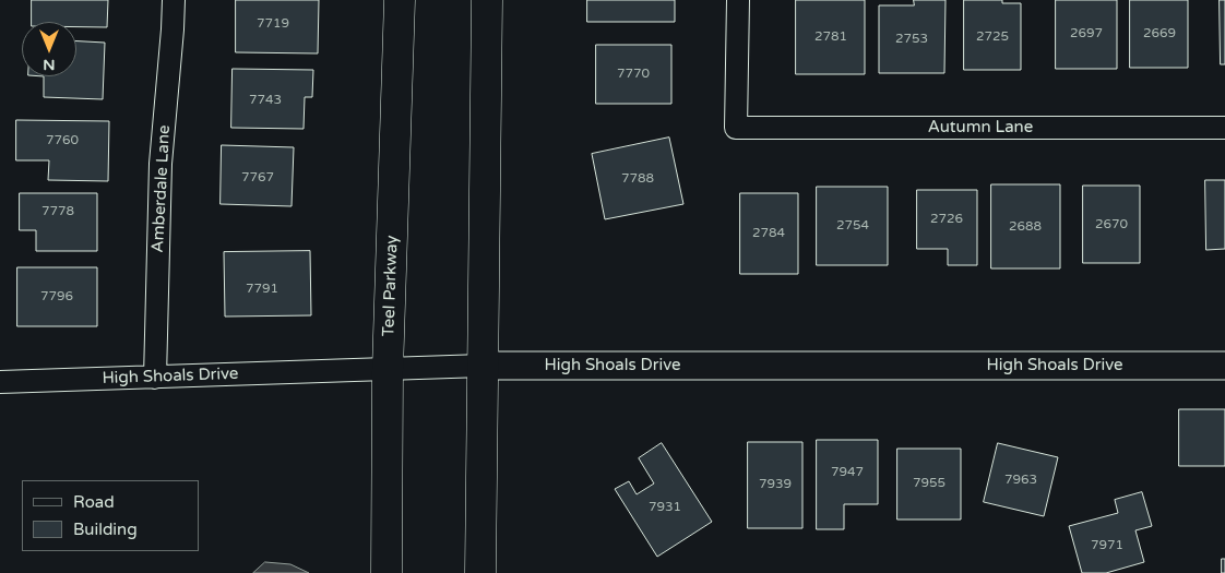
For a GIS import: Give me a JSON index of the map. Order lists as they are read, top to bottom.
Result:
{
  "streets": {
    "main road": ["Teel Parkway"],
    "street": ["Autumn Lane", "Amberdale Lane", "High Shoals Drive"]
  },
  "crossings": [
    ["Amberdale Lane", "High Shoals Drive"],
    ["Teel Parkway", "High Shoals Drive"]
  ],
  "house_numbers": [
    "7719",
    "2697",
    "2669",
    "2781",
    "2725",
    "2753",
    "7770",
    "7743",
    "7760",
    "7767",
    "7788",
    "7778",
    "2726",
    "2670",
    "2754",
    "2688",
    "2784",
    "7791",
    "7796",
    "7947",
    "7963",
    "7955",
    "7939",
    "7931",
    "7971"
  ],
  "legend": ["Road", "Building"],
  "north": "bottom"
}
